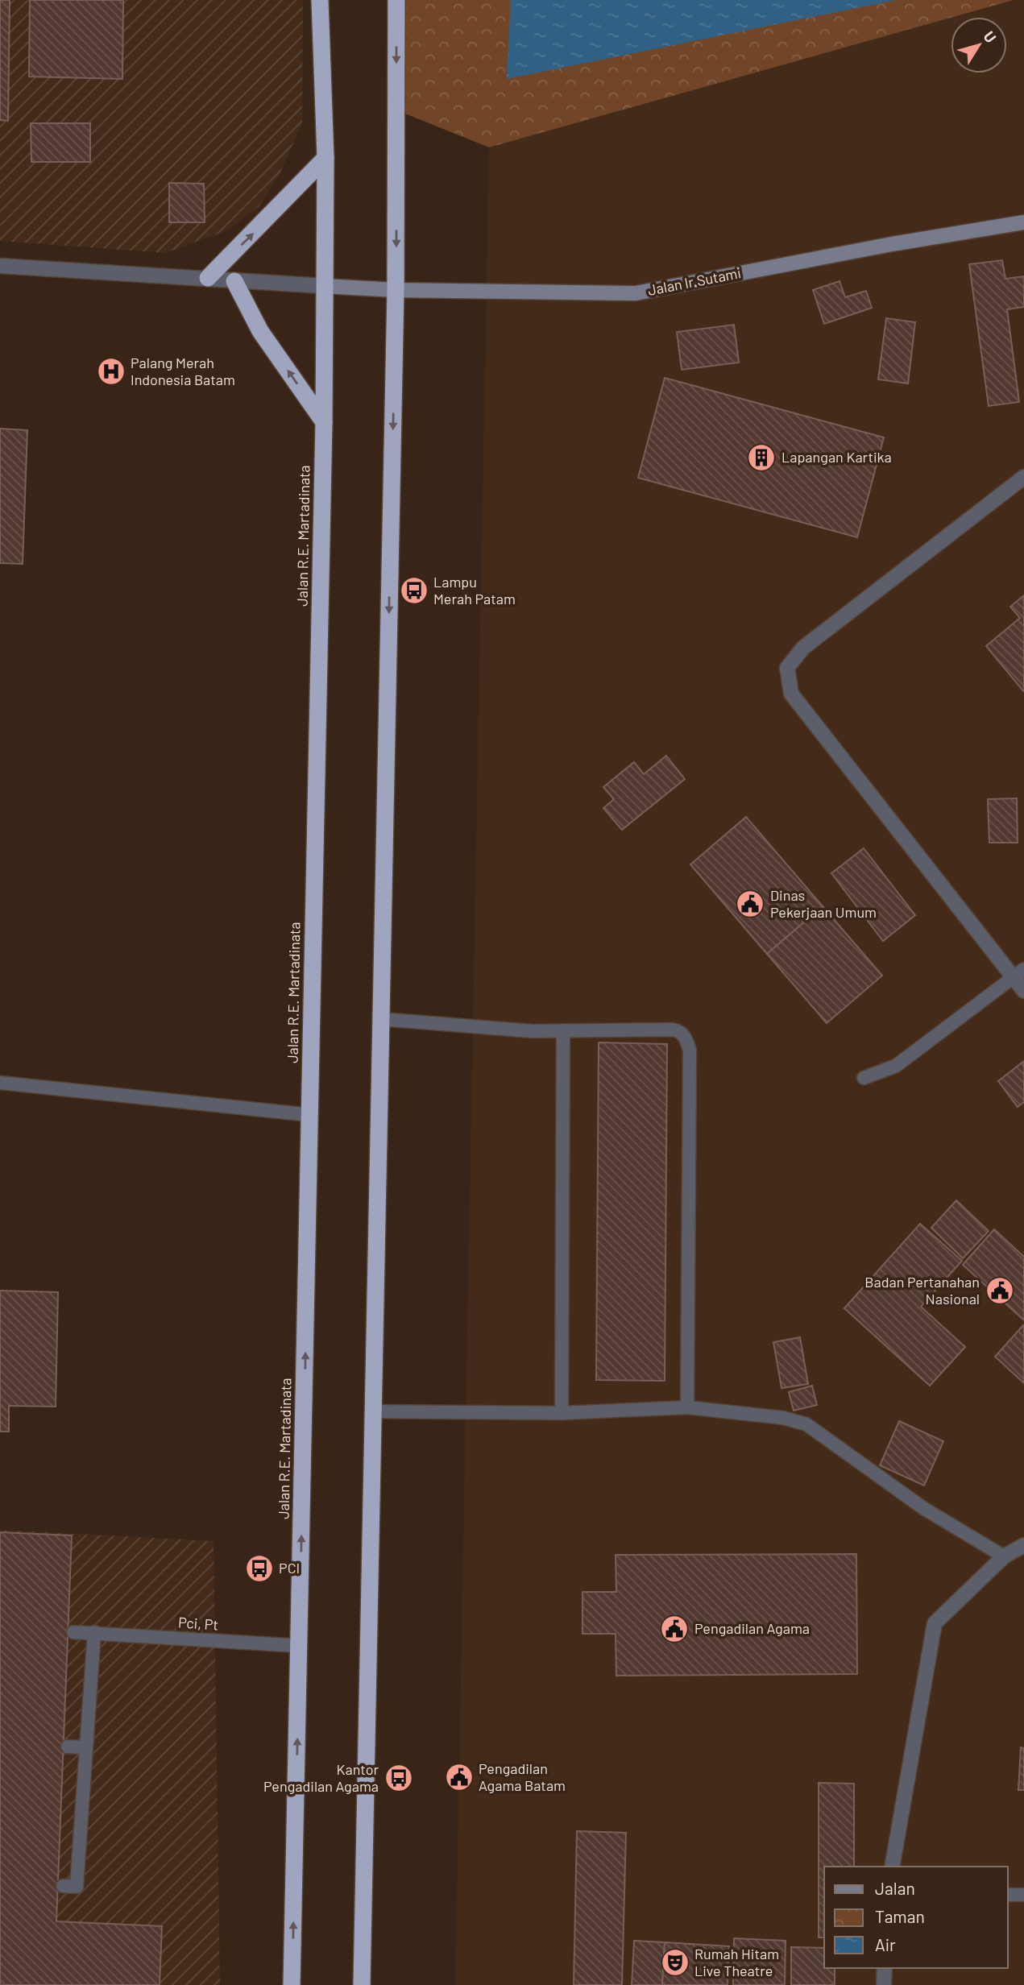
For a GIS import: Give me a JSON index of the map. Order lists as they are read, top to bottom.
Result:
{
  "streets": {
    "highway": ["Jalan R.E. Martadinata"],
    "street": ["Jalan Ir.Sutami"],
    "lane": ["Pci, Pt"]
  },
  "crossings": [
    ["Jalan Ir.Sutami", "Jalan R.E. Martadinata"],
    ["Jalan R.E. Martadinata", "Pci, Pt"]
  ],
  "places": {
    "hospital": ["Palang Merah Indonesia Batam"],
    "building": ["Lapangan Kartika"],
    "bus stop": ["Lampu Merah Patam", "PCI", "Kantor Pengadilan Agama"],
    "public building": [
      "Dinas Pekerjaan Umum",
      "Badan Pertanahan Nasional",
      "Pengadilan Agama",
      "Pengadilan Agama Batam"
    ],
    "theatre": ["Rumah Hitam Live Theatre"]
  },
  "legend": ["Jalan", "Taman", "Air"],
  "north": "top right"
}
